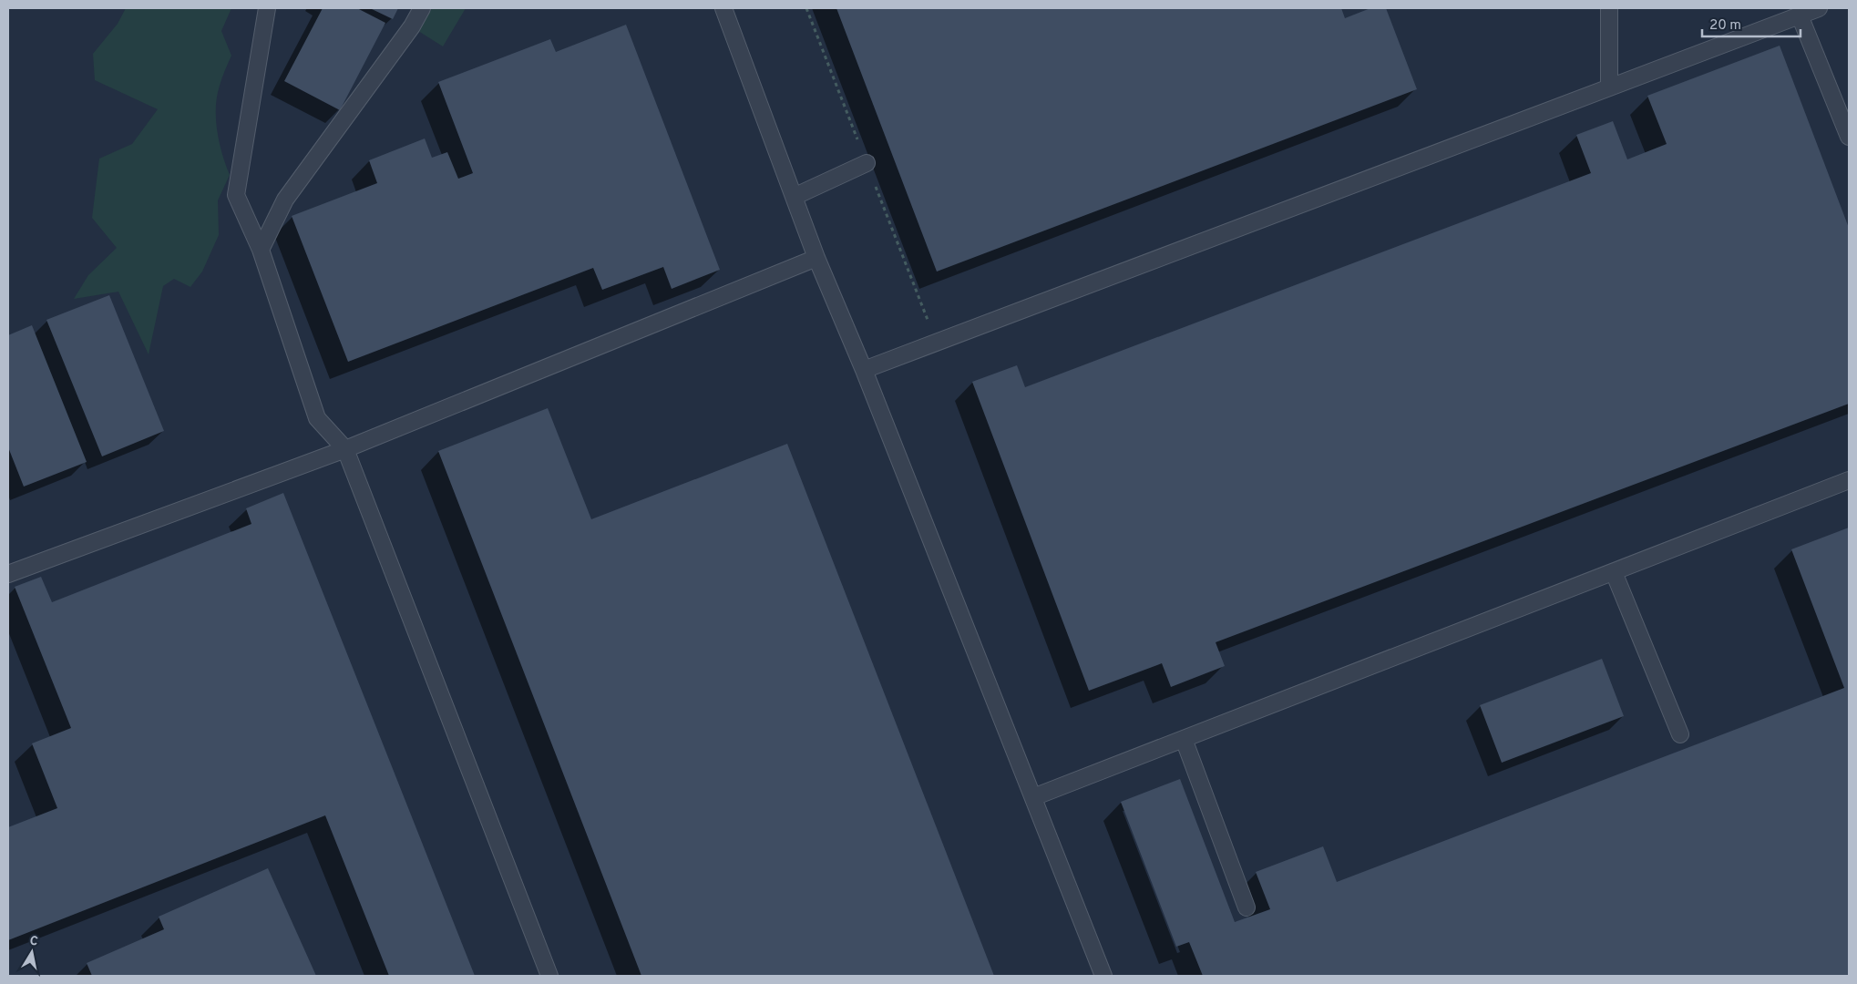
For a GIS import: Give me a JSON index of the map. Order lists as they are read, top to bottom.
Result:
{
  "scale_bar": "20 m",
  "north": "top"
}
